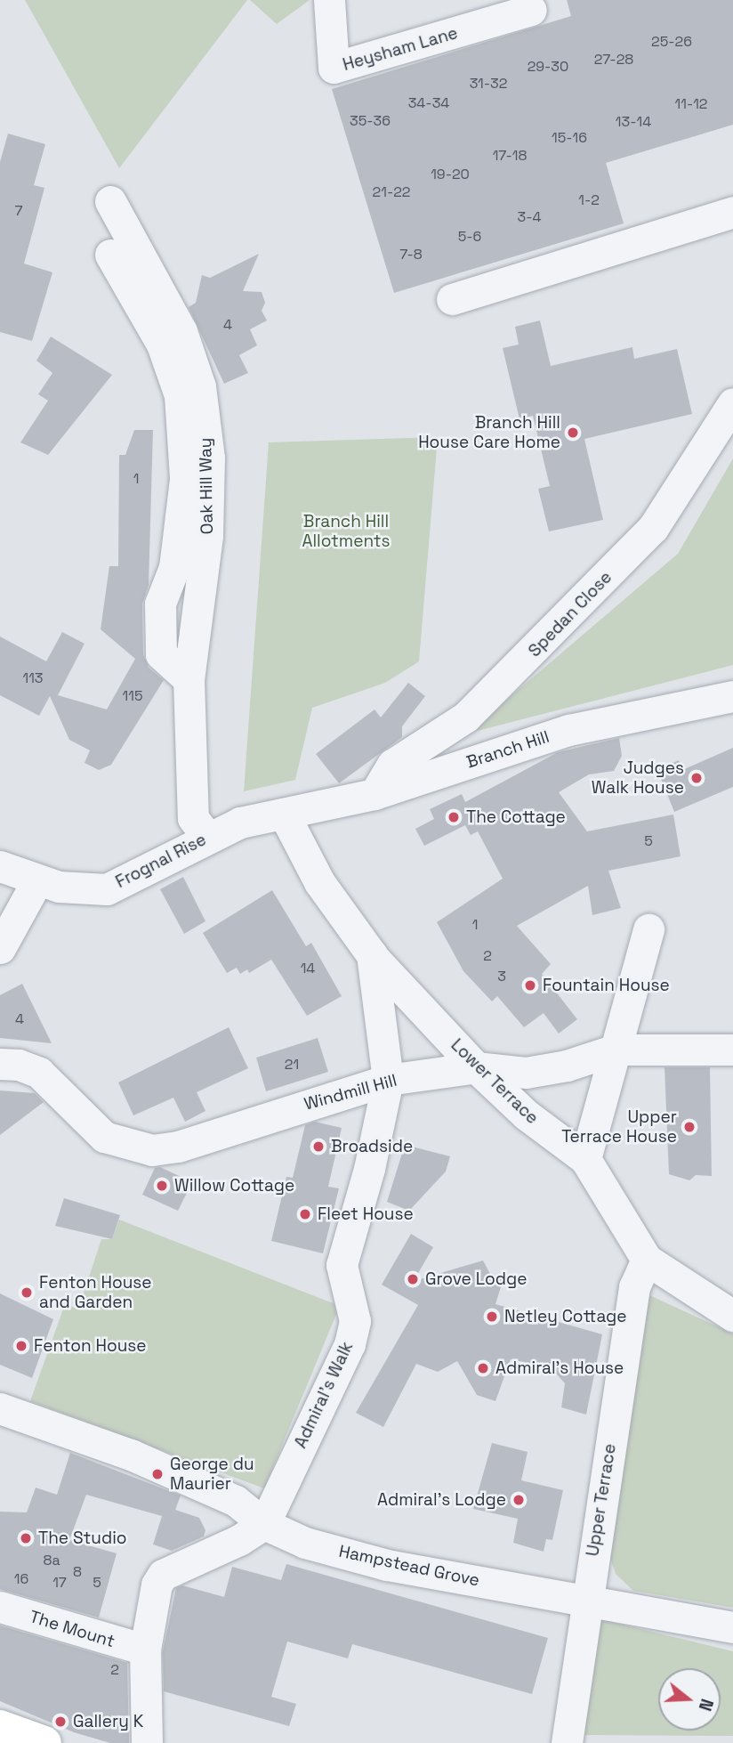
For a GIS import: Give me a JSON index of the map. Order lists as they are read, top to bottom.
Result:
{
  "streets": {
    "street": [
      "Heysham Lane",
      "Oak Hill Way",
      "Spedan Close",
      "Branch Hill",
      "Frognal Rise",
      "Lower Terrace",
      "Windmill Hill",
      "Admiral's Walk",
      "Upper Terrace",
      "Hampstead Grove",
      "The Mount"
    ]
  },
  "crossings": [
    ["Oak Hill Way", "Frognal Rise"],
    ["Spedan Close", "Branch Hill"],
    ["Branch Hill", "Frognal Rise"],
    ["Branch Hill", "Lower Terrace"],
    ["Frognal Rise", "Lower Terrace"],
    ["Lower Terrace", "Windmill Hill"],
    ["Lower Terrace", "Admiral's Walk"],
    ["Lower Terrace", "Upper Terrace"],
    ["Windmill Hill", "Admiral's Walk"],
    ["Admiral's Walk", "Hampstead Grove"],
    ["Upper Terrace", "Hampstead Grove"]
  ],
  "parks": ["Branch Hill Allotments"],
  "places": [
    "Branch Hill House Care Home",
    "Judges Walk House",
    "The Cottage",
    "Fountain House",
    "Upper Terrace House",
    "Broadside",
    "Willow Cottage",
    "Fleet House",
    "Grove Lodge",
    "Fenton House and Garden",
    "Netley Cottage",
    "Fenton House",
    "Admiral's House",
    "George du Maurier",
    "Admiral's Lodge",
    "The Studio",
    "Gallery K"
  ],
  "house_numbers": [
    "25-26",
    "27-28",
    "29-30",
    "31-32",
    "34-34",
    "11-12",
    "35-36",
    "13-14",
    "15-16",
    "17-18",
    "19-20",
    "21-22",
    "1-2",
    "7",
    "3-4",
    "5-6",
    "7-8",
    "4",
    "1",
    "113",
    "115",
    "5",
    "1",
    "2",
    "14",
    "3",
    "4",
    "21",
    "8a",
    "8",
    "16",
    "17",
    "5",
    "2"
  ],
  "north": "right"
}
